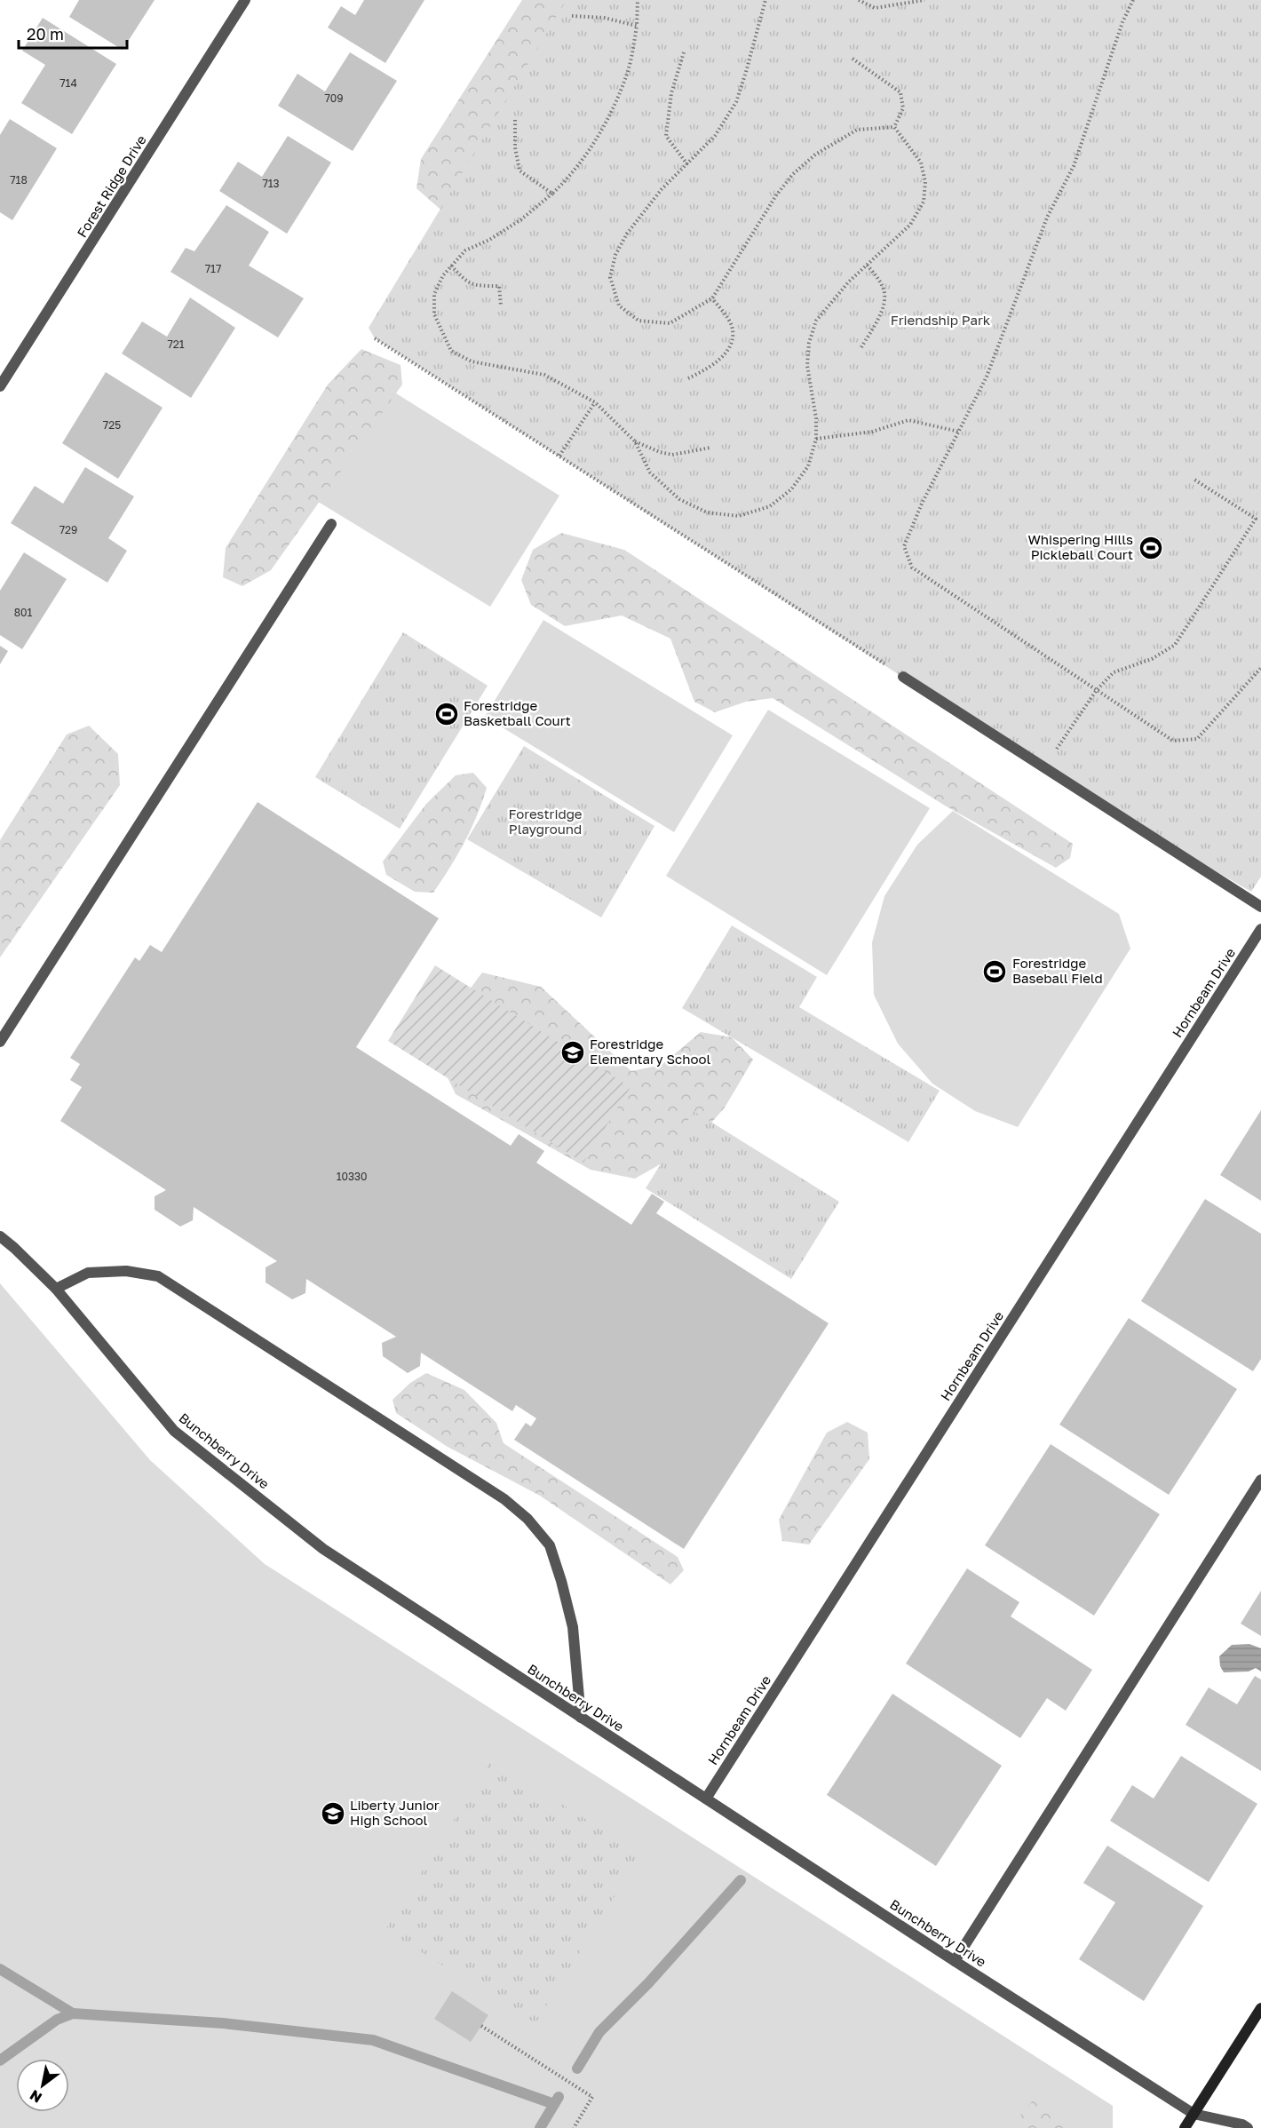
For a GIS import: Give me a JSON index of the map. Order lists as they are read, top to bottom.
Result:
{
  "streets": {
    "street": ["Forest Ridge Drive", "Hornbeam Drive", "Bunchberry Drive"]
  },
  "crossings": [
    ["Hornbeam Drive", "Bunchberry Drive"]
  ],
  "parks": ["Friendship Park", "Forestridge Playground"],
  "places": {
    "sports": ["Whispering Hills Pickleball Court", "Forestridge Basketball Court", "Forestridge Baseball Field"],
    "school or university": ["Forestridge Elementary School", "Liberty Junior High School"]
  },
  "house_numbers": [
    "714",
    "709",
    "718",
    "713",
    "717",
    "721",
    "725",
    "729",
    "801",
    "10330"
  ],
  "scale_bar": "20 m",
  "north": "bottom left"
}
